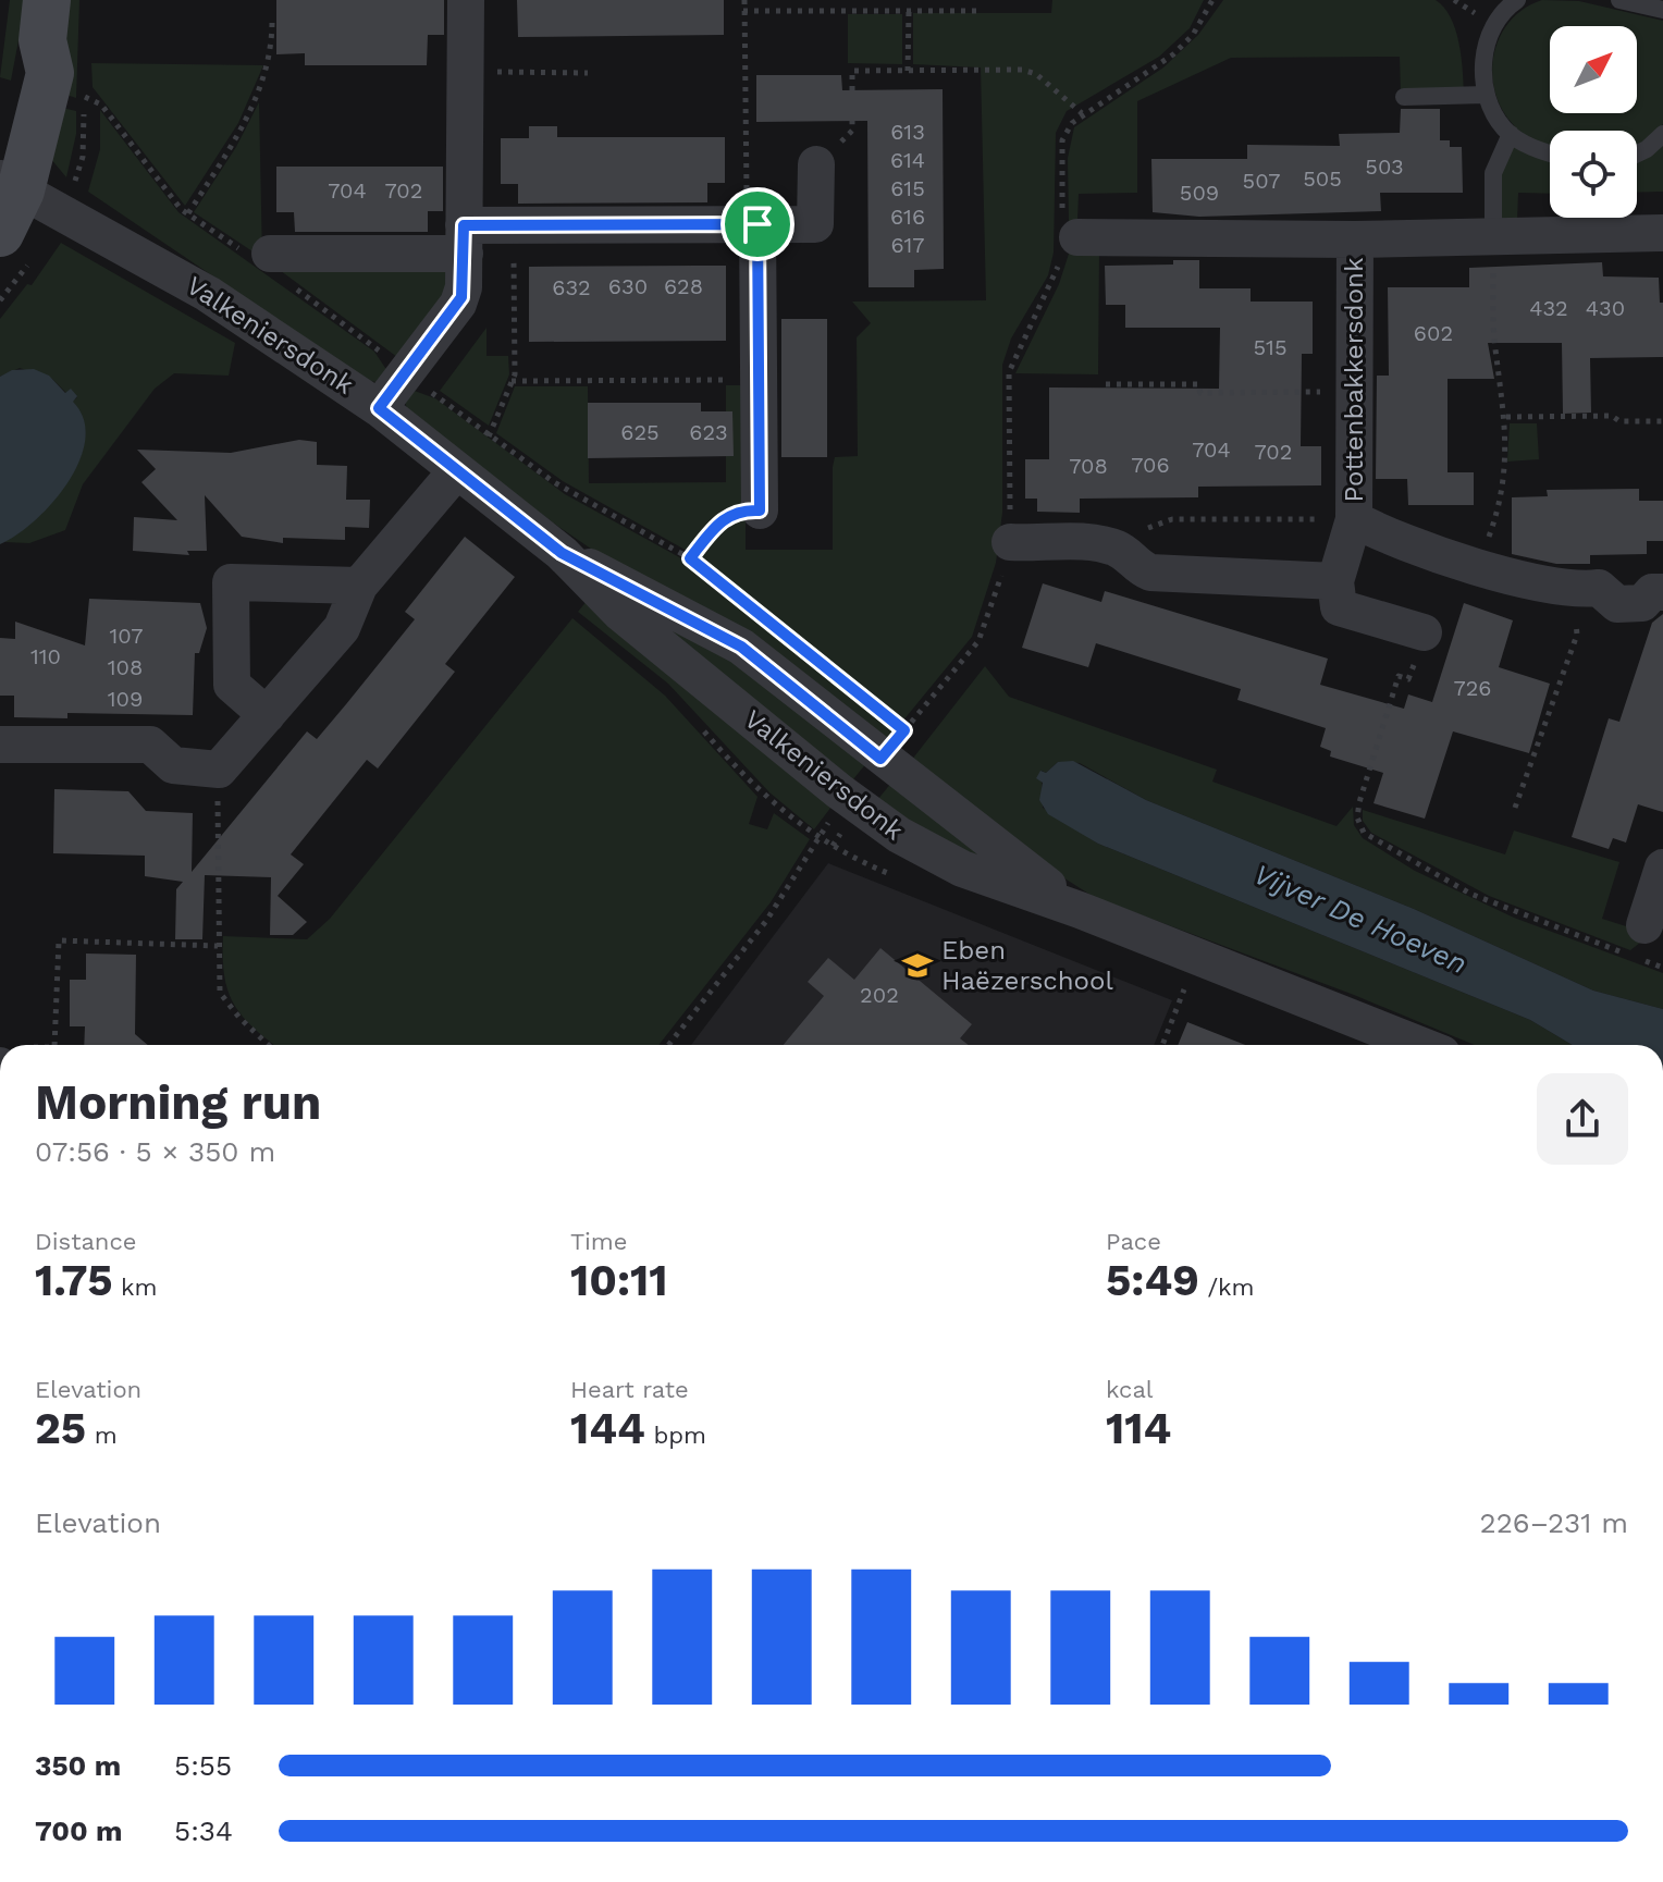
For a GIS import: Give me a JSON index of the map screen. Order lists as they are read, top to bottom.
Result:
{
  "streets": {
    "street": ["Valkeniersdonk", "Pottenbakkersdonk"]
  },
  "water": ["Vijver De Hoeven"],
  "places": {
    "school or university": ["Eben Haëzerschool"]
  },
  "house_numbers": [
    "613",
    "614",
    "503",
    "505",
    "507",
    "615",
    "704",
    "702",
    "509",
    "616",
    "617",
    "630",
    "628",
    "632",
    "432",
    "430",
    "602",
    "515",
    "625",
    "623",
    "704",
    "702",
    "706",
    "708",
    "107",
    "110",
    "108",
    "726",
    "109",
    "202"
  ],
  "north": "top right",
  "page": {
    "heading": ["Morning run", "07:56 · 5 × 350 m"],
    "stats": [
      ["Distance", "1.75 km"],
      ["Time", "10:11"],
      ["Pace", "5:49 /km"],
      ["Elevation", "25 m"],
      ["Heart rate", "144 bpm"],
      ["kcal", "114"]
    ],
    "chart": ["Elevation", "226–231 m"],
    "list": [
      {
        "name": "350 m",
        "note": "5:55"
      },
      {
        "name": "700 m",
        "note": "5:34"
      }
    ]
  }
}
